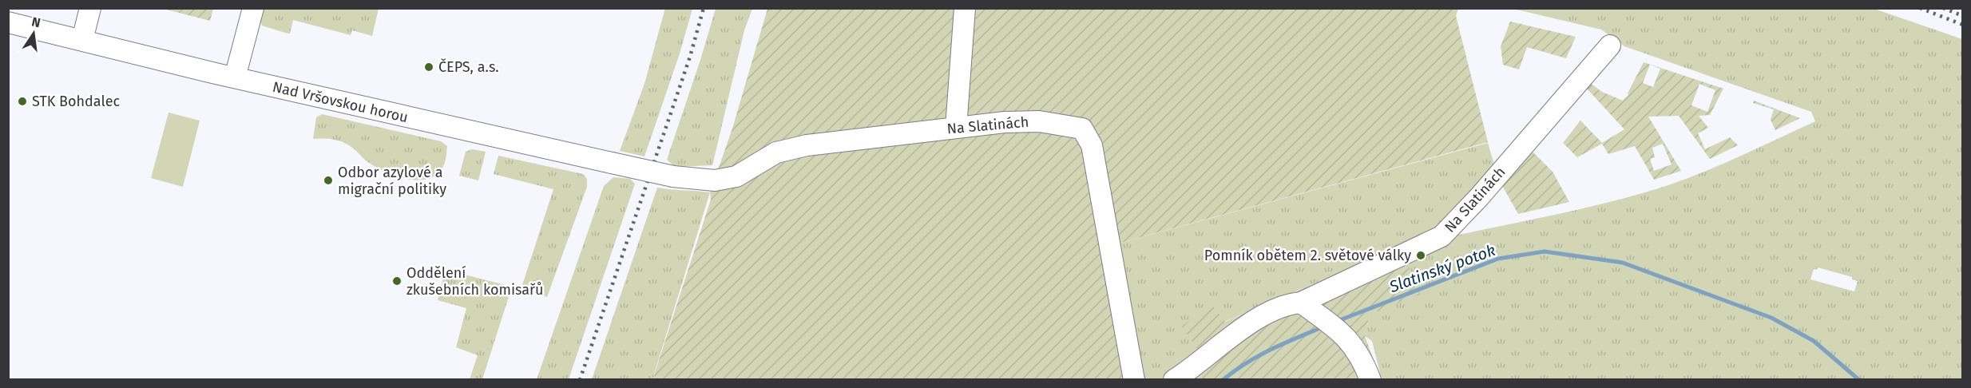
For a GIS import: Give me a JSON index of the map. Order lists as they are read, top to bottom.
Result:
{
  "streets": {
    "street": ["Nad Vršovskou horou", "Na Slatinách"]
  },
  "crossings": [
    ["Nad Vršovskou horou", "Na Slatinách"]
  ],
  "water": ["Slatinský potok"],
  "places": [
    "ČEPS, a.s.",
    "STK Bohdalec",
    "Odbor azylové a migrační politiky",
    "Pomník obětem 2. světové války",
    "Oddělení zkušebních komisařů"
  ],
  "north": "top"
}
